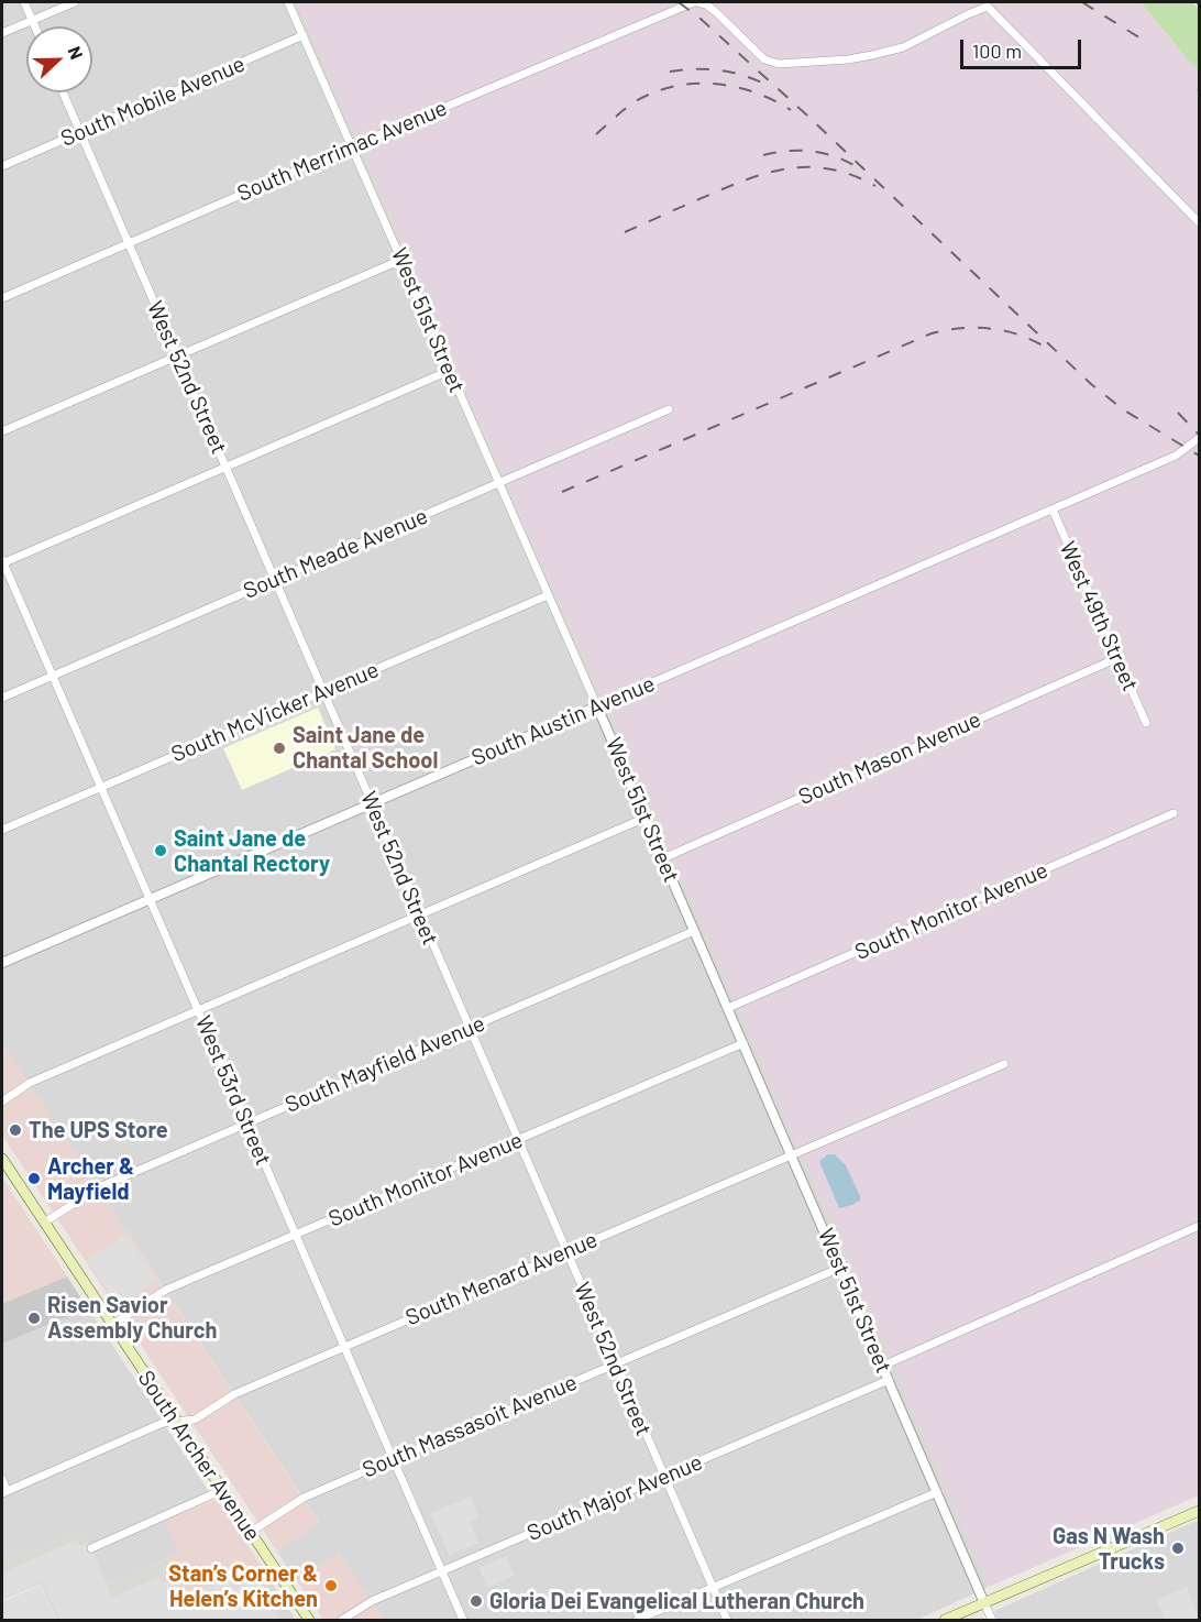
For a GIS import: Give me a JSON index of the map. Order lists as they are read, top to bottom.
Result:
{
  "streets": {
    "main road": ["South Archer Avenue"],
    "street": [
      "South Mobile Avenue",
      "South Merrimac Avenue",
      "West 51st Street",
      "West 52nd Street",
      "South Meade Avenue",
      "West 49th Street",
      "South McVicker Avenue",
      "South Austin Avenue",
      "South Mason Avenue",
      "South Monitor Avenue",
      "South Mayfield Avenue",
      "West 53rd Street",
      "South Menard Avenue",
      "South Massasoit Avenue",
      "South Major Avenue"
    ]
  },
  "crossings": [
    ["South Mobile Avenue", "West 51st Street"],
    ["South Mobile Avenue", "West 52nd Street"],
    ["South Merrimac Avenue", "West 51st Street"],
    ["South Merrimac Avenue", "West 52nd Street"],
    ["West 51st Street", "South Meade Avenue"],
    ["West 51st Street", "South McVicker Avenue"],
    ["West 51st Street", "South Austin Avenue"],
    ["West 51st Street", "South Mason Avenue"],
    ["West 51st Street", "South Monitor Avenue"],
    ["West 51st Street", "South Mayfield Avenue"],
    ["West 51st Street", "South Menard Avenue"],
    ["West 51st Street", "South Massasoit Avenue"],
    ["West 51st Street", "South Major Avenue"],
    ["West 52nd Street", "South Meade Avenue"],
    ["West 52nd Street", "South McVicker Avenue"],
    ["West 52nd Street", "South Austin Avenue"],
    ["West 52nd Street", "South Monitor Avenue"],
    ["West 52nd Street", "South Mayfield Avenue"],
    ["West 52nd Street", "South Menard Avenue"],
    ["West 52nd Street", "South Massasoit Avenue"],
    ["West 52nd Street", "South Major Avenue"],
    ["South Meade Avenue", "West 53rd Street"],
    ["West 49th Street", "South Austin Avenue"],
    ["West 49th Street", "South Mason Avenue"],
    ["South McVicker Avenue", "West 53rd Street"],
    ["South Austin Avenue", "West 53rd Street"],
    ["South Monitor Avenue", "West 53rd Street"],
    ["South Monitor Avenue", "South Archer Avenue"],
    ["South Mayfield Avenue", "West 53rd Street"],
    ["South Mayfield Avenue", "South Archer Avenue"],
    ["West 53rd Street", "South Menard Avenue"],
    ["West 53rd Street", "South Massasoit Avenue"],
    ["West 53rd Street", "South Major Avenue"],
    ["South Menard Avenue", "South Archer Avenue"],
    ["South Massasoit Avenue", "South Archer Avenue"]
  ],
  "places": [
    "Saint Jane de Chantal School",
    "Saint Jane de Chantal Rectory",
    "The UPS Store",
    "Archer & Mayfield",
    "Risen Savior Assembly Church",
    "Gas N Wash Trucks",
    "Stan’s Corner & Helen’s Kitchen",
    "Gloria Dei Evangelical Lutheran Church"
  ],
  "scale_bar": "100 m",
  "north": "right"
}
